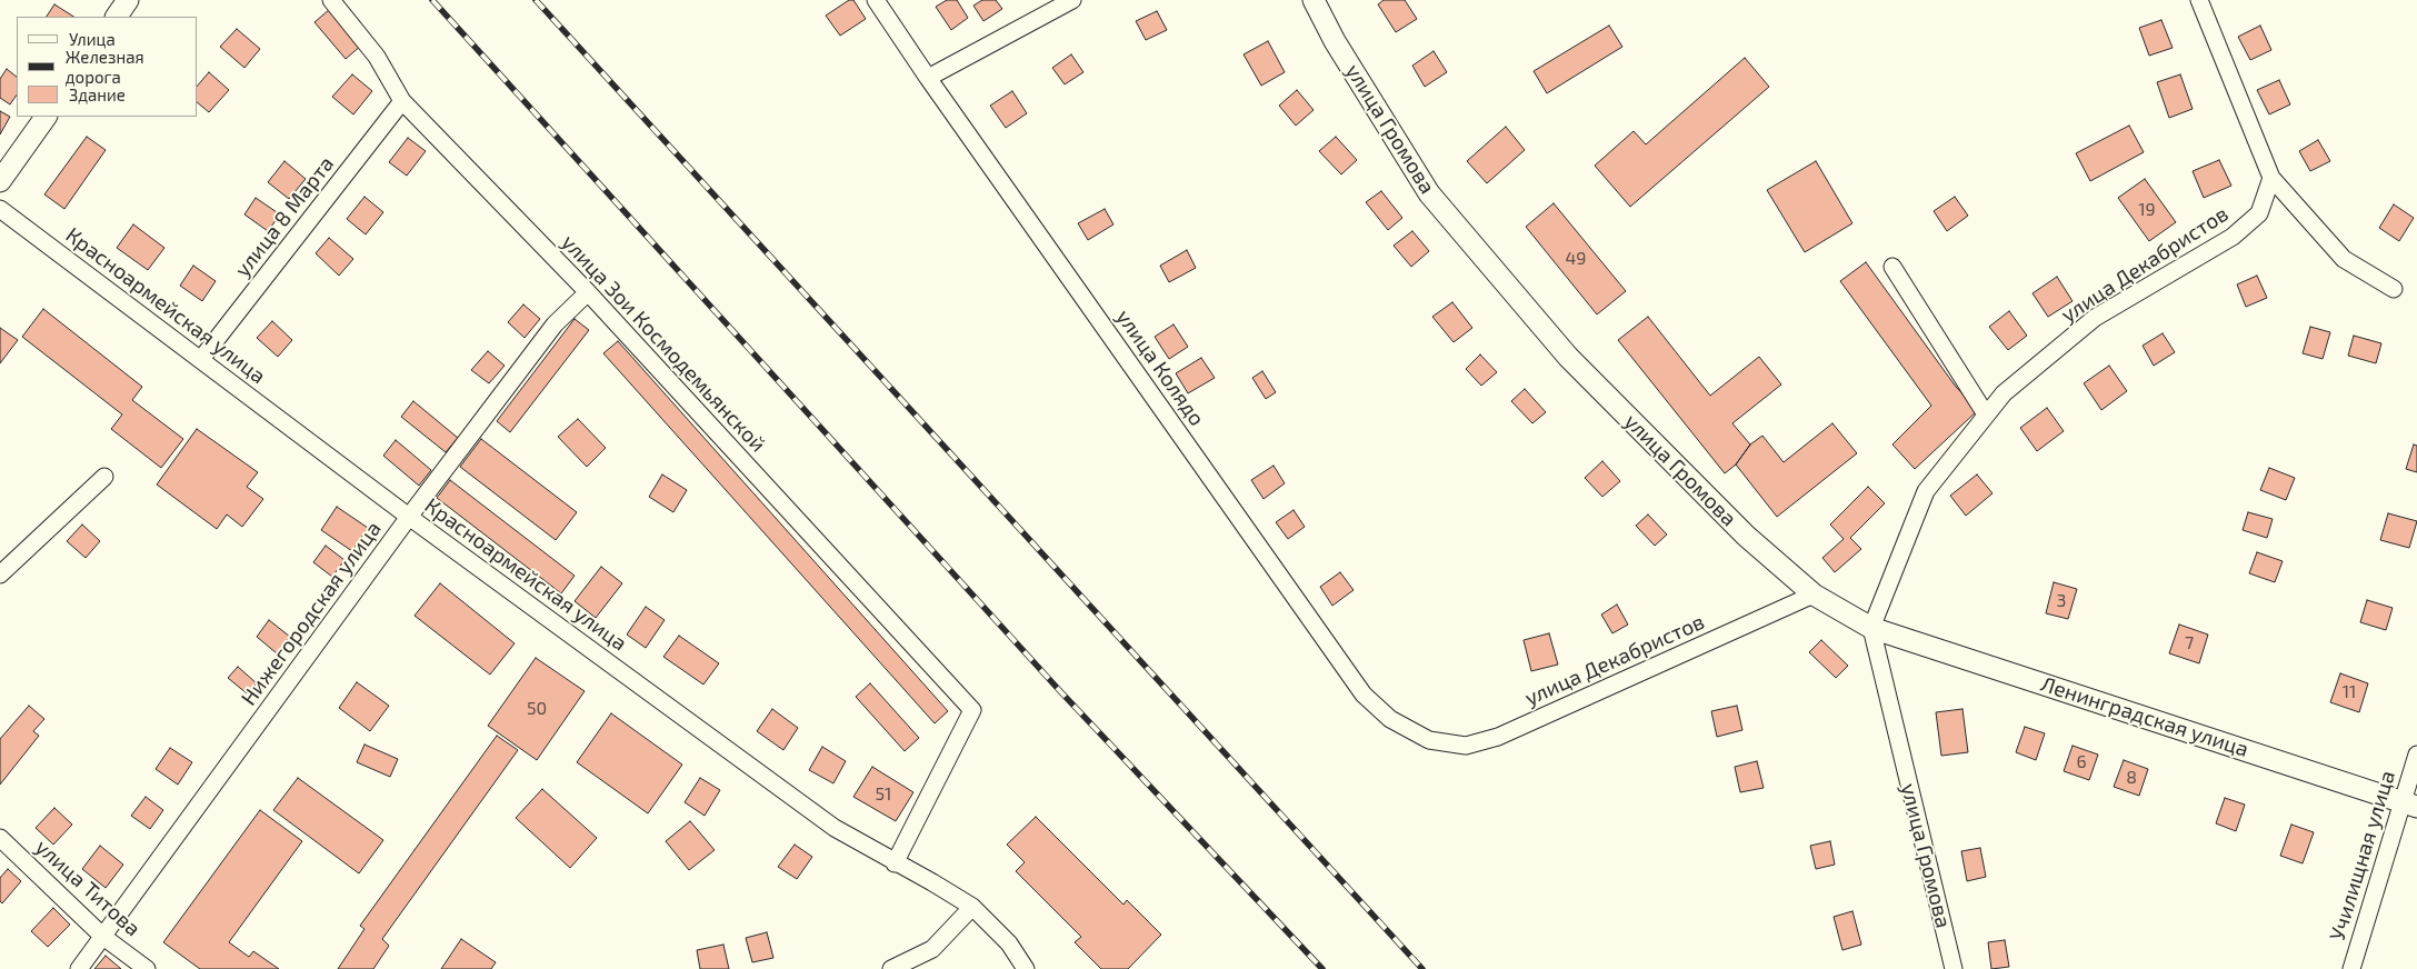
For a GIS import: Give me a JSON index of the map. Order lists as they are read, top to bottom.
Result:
{
  "streets": {
    "street": [
      "улица Громова",
      "улица 8 Марта",
      "улица Декабристов",
      "Красноармейская улица",
      "улица Зои Космодемьянской",
      "улица Колядо",
      "Нижегородская улица",
      "Ленинградская улица",
      "Училищная улица",
      "улица Титова"
    ]
  },
  "crossings": [
    ["улица Громова", "улица Декабристов"],
    ["улица Громова", "Ленинградская улица"],
    ["улица 8 Марта", "Красноармейская улица"],
    ["улица 8 Марта", "улица Зои Космодемьянской"],
    ["улица Декабристов", "улица Колядо"],
    ["улица Декабристов", "Ленинградская улица"],
    ["Красноармейская улица", "улица Зои Космодемьянской"],
    ["Красноармейская улица", "Нижегородская улица"],
    ["улица Зои Космодемьянской", "Нижегородская улица"],
    ["Нижегородская улица", "улица Титова"],
    ["Ленинградская улица", "Училищная улица"]
  ],
  "house_numbers": [
    "19",
    "49",
    "3",
    "7",
    "11",
    "50",
    "6",
    "8",
    "51"
  ],
  "legend": ["Улица", "Железная дорога", "Здание"]
}
